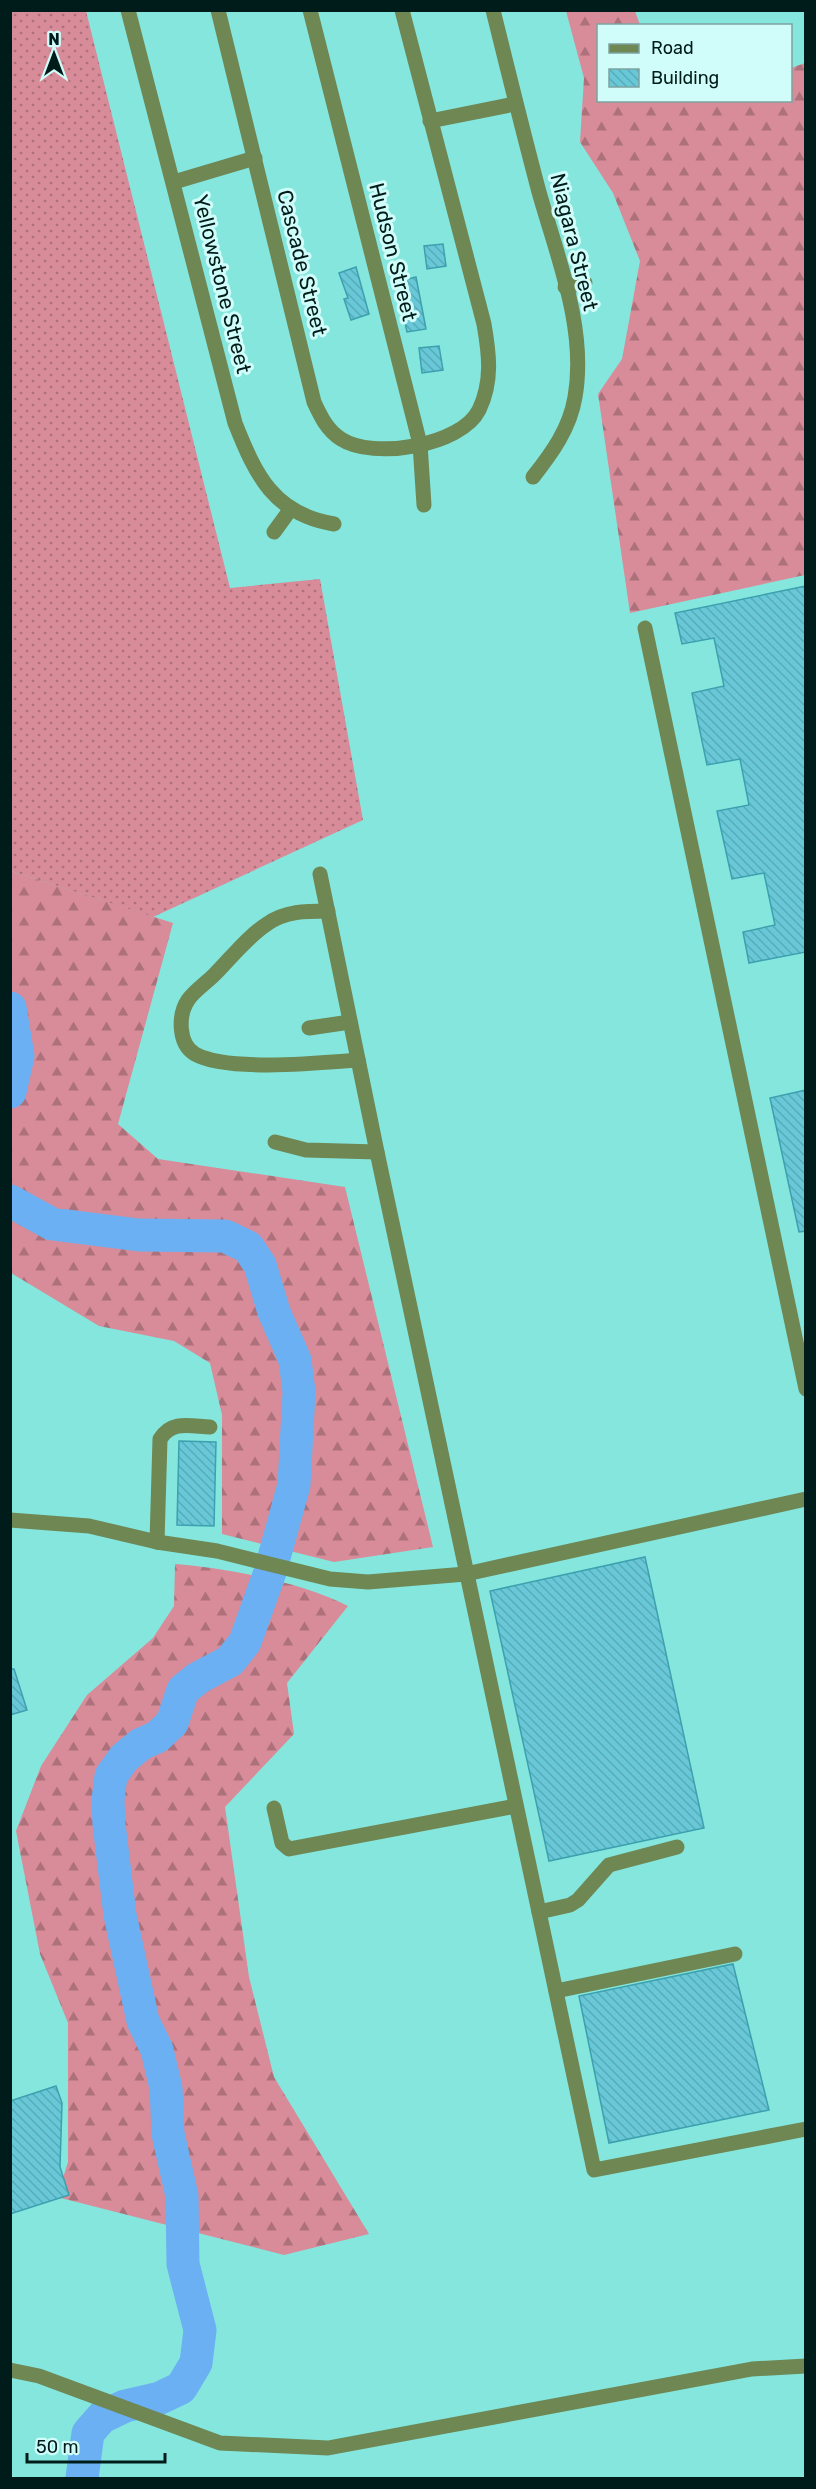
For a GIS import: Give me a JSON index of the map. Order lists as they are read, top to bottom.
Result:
{
  "streets": {
    "street": [
      "Niagara Street",
      "Hudson Street",
      "Cascade Street",
      "Yellowstone Street"
    ]
  },
  "crossings": [
    ["Hudson Street", "Cascade Street"]
  ],
  "legend": ["Road", "Building"],
  "scale_bar": "50 m",
  "north": "top"
}
